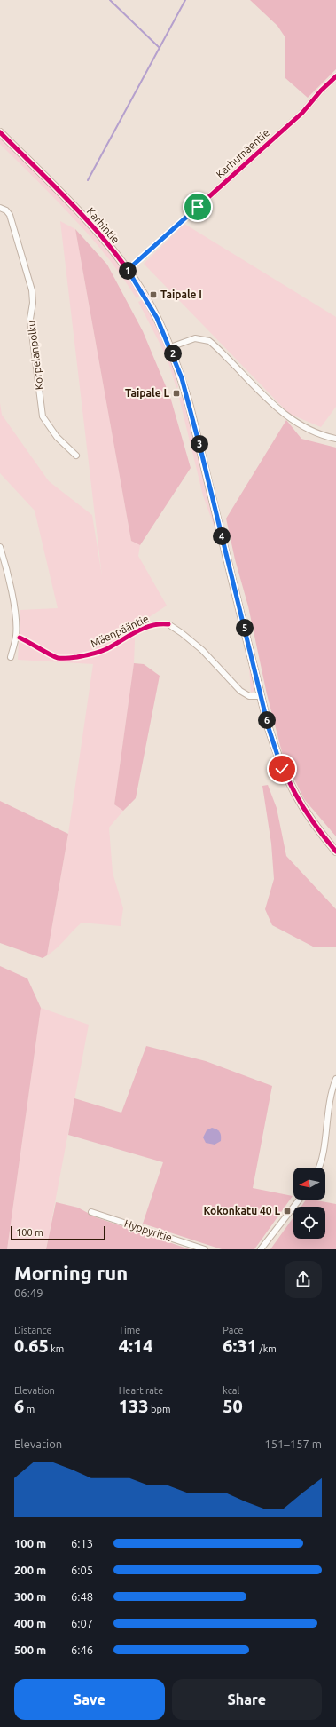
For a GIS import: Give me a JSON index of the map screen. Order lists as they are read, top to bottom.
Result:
{
  "streets": {
    "street": [
      "Karhumäentie",
      "Karhintie",
      "Korpelanpolku",
      "Hyppyritie"
    ],
    "cycle path": ["Mäenpääntie"]
  },
  "crossings": [
    ["Karhumäentie", "Karhintie"]
  ],
  "places": {
    "transit": ["Taipale I", "Taipale L", "Kokonkatu 40 L"]
  },
  "scale_bar": "100 m",
  "north": "left",
  "page": {
    "pins": [
      "1",
      "2",
      "3",
      "4",
      "5",
      "6"
    ],
    "scale": "100 m",
    "heading": ["Morning run", "06:49"],
    "stats": [
      ["Distance", "0.65 km"],
      ["Time", "4:14"],
      ["Pace", "6:31 /km"],
      ["Elevation", "6 m"],
      ["Heart rate", "133 bpm"],
      ["kcal", "50"]
    ],
    "chart": ["Elevation", "151–157 m"],
    "list": [
      {
        "name": "100 m",
        "note": "6:13"
      },
      {
        "name": "200 m",
        "note": "6:05"
      },
      {
        "name": "300 m",
        "note": "6:48"
      },
      {
        "name": "400 m",
        "note": "6:07"
      },
      {
        "name": "500 m",
        "note": "6:46"
      }
    ],
    "buttons": ["Save", "Share"]
  }
}
